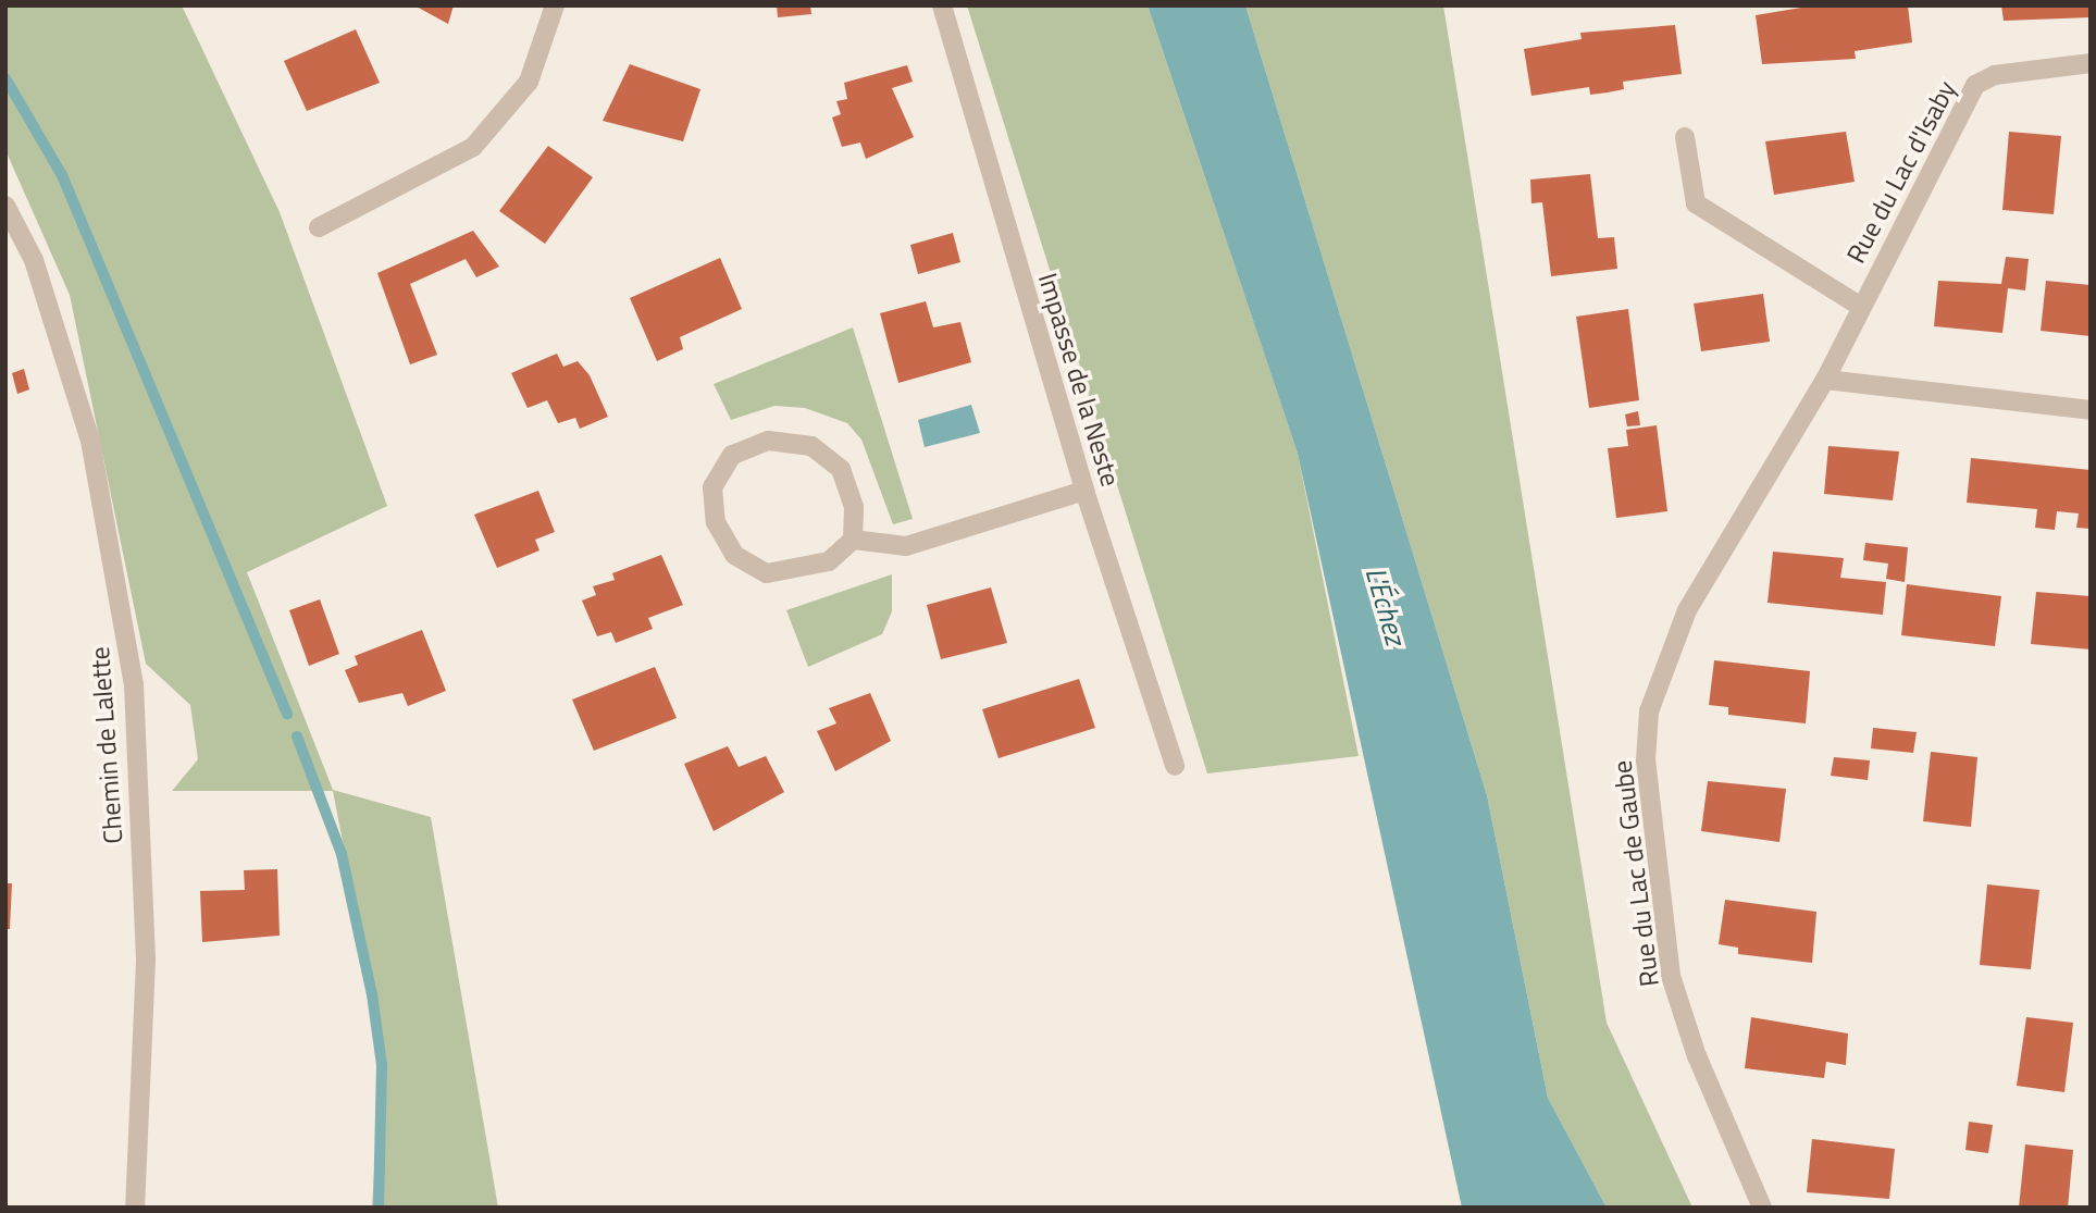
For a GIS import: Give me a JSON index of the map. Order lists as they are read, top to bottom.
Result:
{
  "streets": {
    "street": [
      "Rue du Lac d'Isaby",
      "Impasse de la Neste",
      "Chemin de Lalette",
      "Rue du Lac de Gaube"
    ]
  },
  "crossings": [
    ["Rue du Lac d'Isaby", "Rue du Lac de Gaube"]
  ],
  "water": ["L'Échez"]
}
